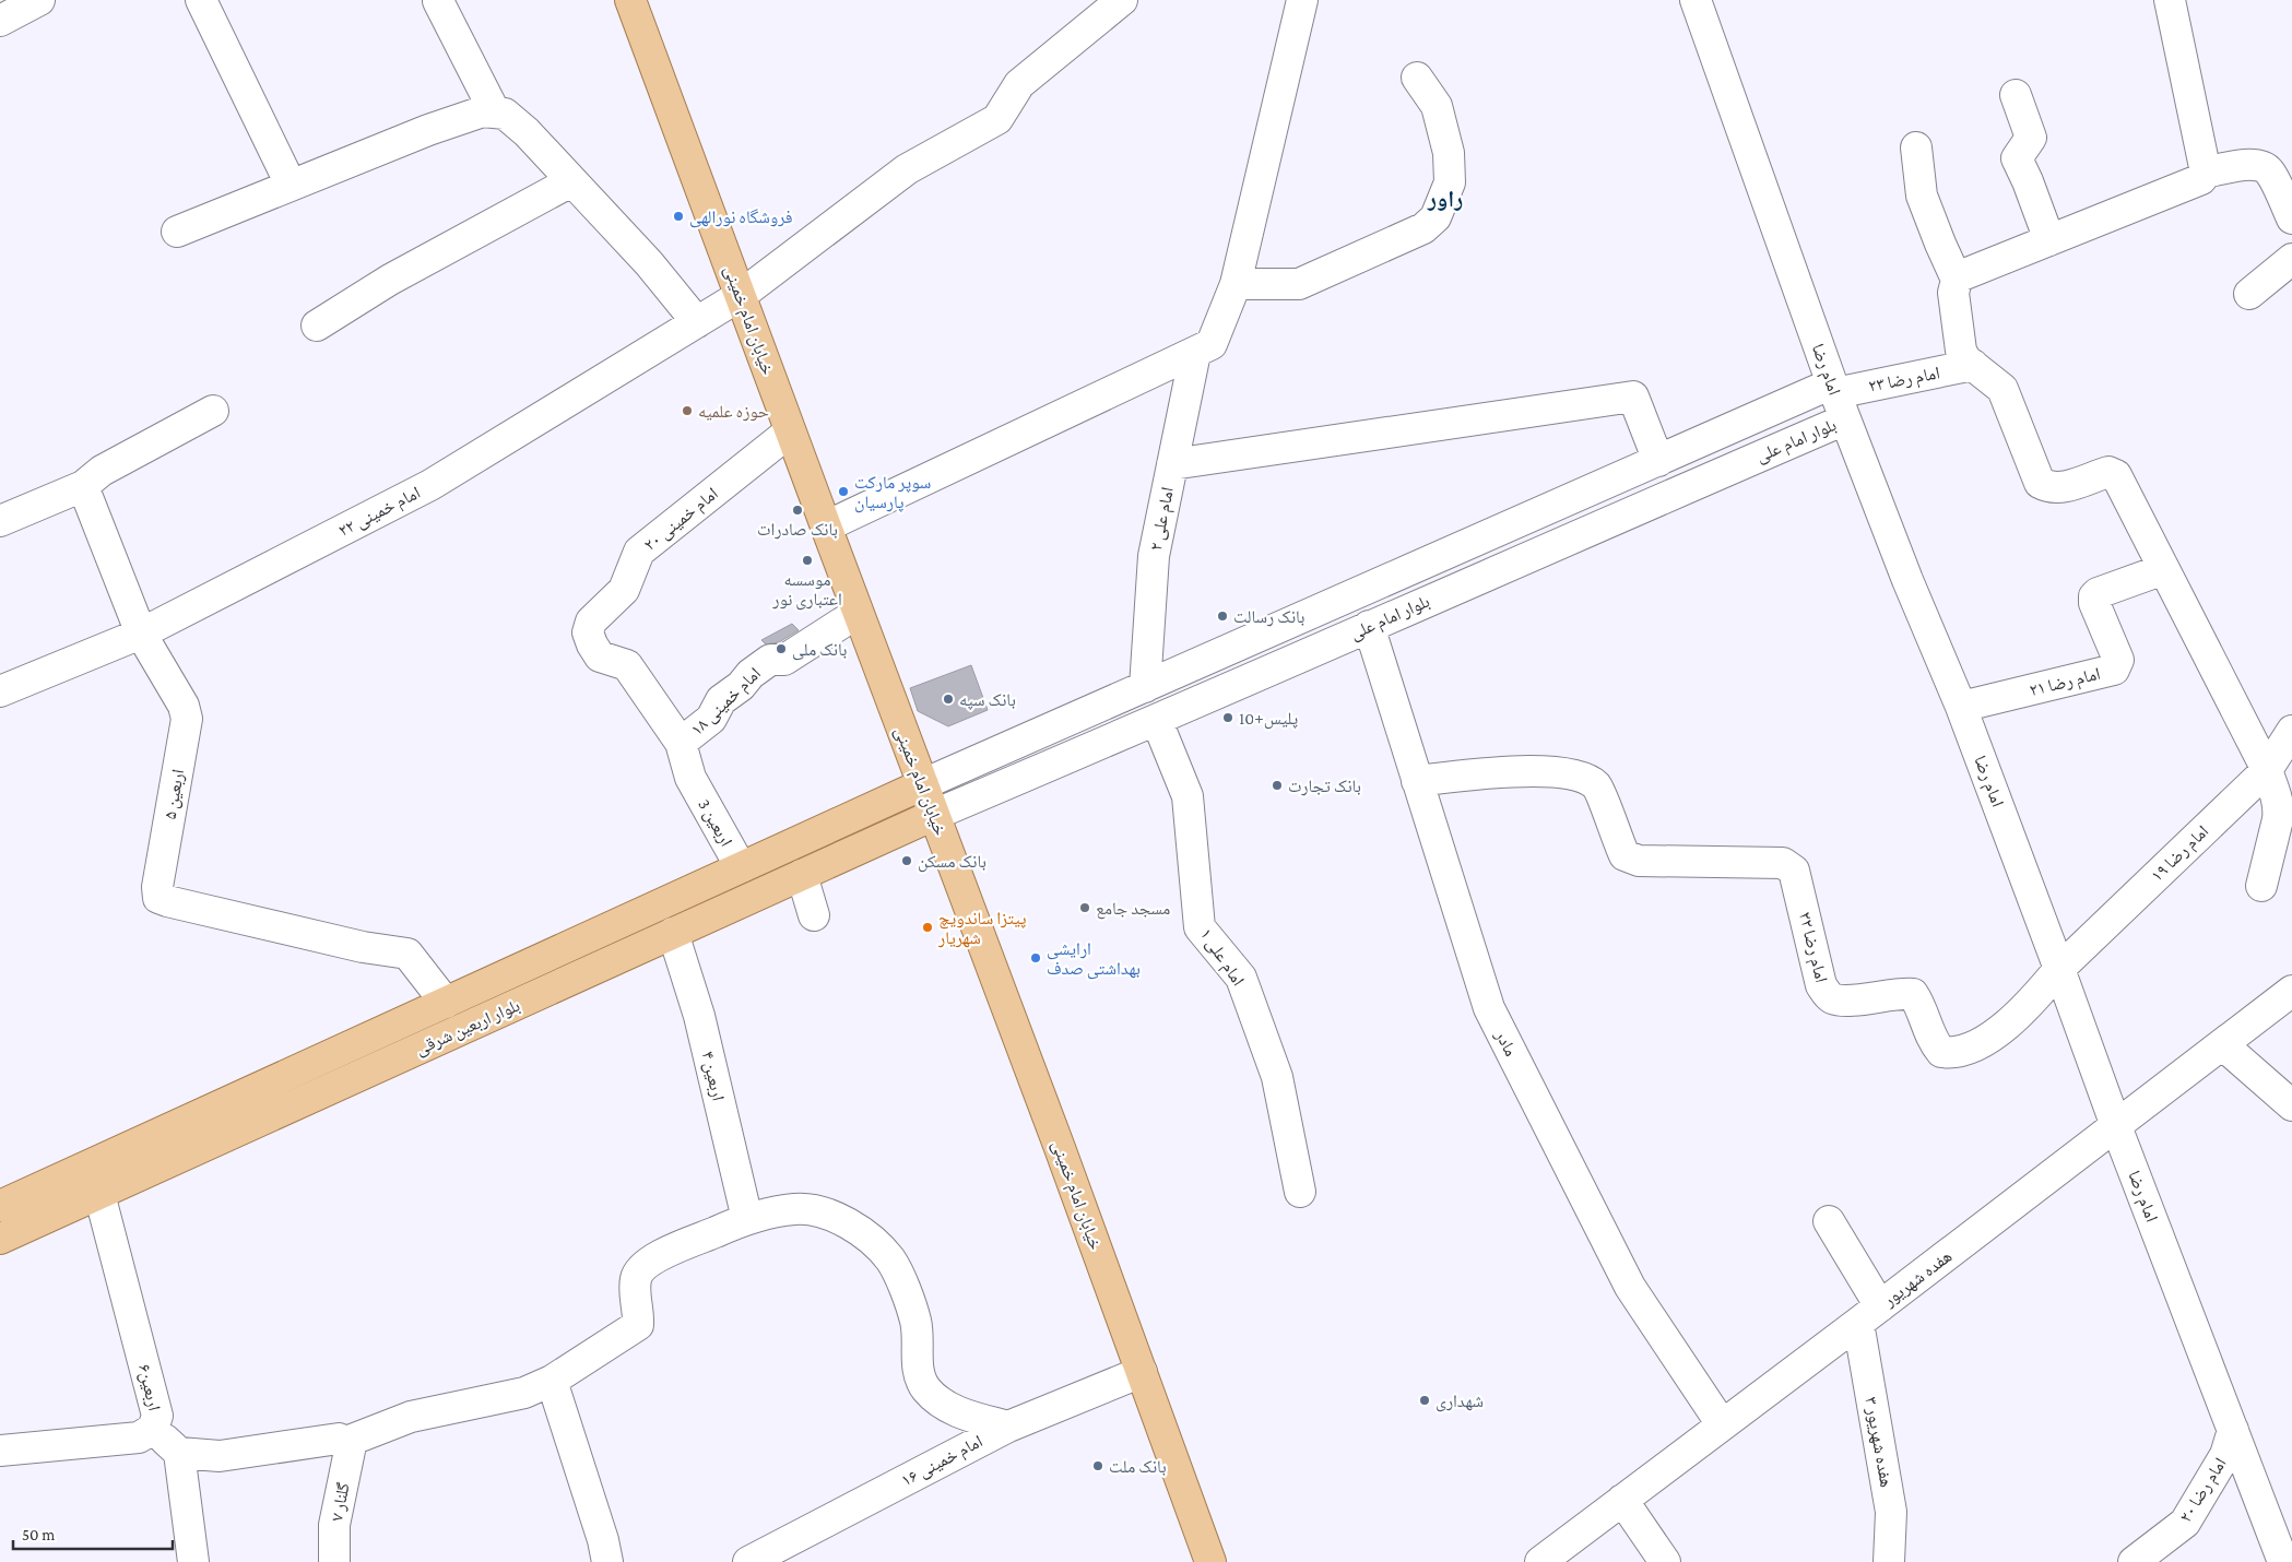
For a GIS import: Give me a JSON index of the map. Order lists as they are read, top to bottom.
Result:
{
  "streets": {
    "main road": ["خیابان امام خمینی", "بلوار اربعین شرقی"],
    "street": [
      "امام رضا",
      "امام رضا ۲۳",
      "بلوار امام علی",
      "امام خمینی ۲۲",
      "امام خمینی ۲۰",
      "امام علی ۲",
      "امام رضا ۲۱",
      "امام خمینی ۱۸",
      "اربعین ۵",
      "اربعین 3",
      "امام رضا ۱۹",
      "امام رضا ۲۲",
      "امام علی ۱",
      "مادر",
      "اربعین ۴",
      "هفده شهریور",
      "اربعین۶",
      "هفده شهریور ۳",
      "امام خمینی ۱۶",
      "امام رضا ۲۰",
      "گلنار ۷"
    ]
  },
  "crossings": [
    ["خیابان امام خمینی", "بلوار امام علی"],
    ["خیابان امام خمینی", "امام خمینی ۲۲"],
    ["خیابان امام خمینی", "امام خمینی ۲۰"],
    ["خیابان امام خمینی", "امام خمینی ۱۸"],
    ["خیابان امام خمینی", "بلوار اربعین شرقی"],
    ["خیابان امام خمینی", "امام خمینی ۱۶"],
    ["امام رضا", "امام رضا ۲۳"],
    ["امام رضا", "بلوار امام علی"],
    ["امام رضا", "امام رضا ۲۱"],
    ["امام رضا", "امام رضا ۱۹"],
    ["امام رضا", "امام رضا ۲۲"],
    ["امام رضا", "هفده شهریور"],
    ["امام رضا", "امام رضا ۲۰"],
    ["امام رضا ۲۳", "بلوار امام علی"],
    ["بلوار امام علی", "امام علی ۲"],
    ["بلوار امام علی", "امام علی ۱"],
    ["بلوار امام علی", "بلوار اربعین شرقی"],
    ["بلوار امام علی", "مادر"],
    ["امام خمینی ۲۲", "اربعین ۵"],
    ["امام خمینی ۲۰", "امام خمینی ۱۸"],
    ["امام خمینی ۱۸", "اربعین 3"],
    ["اربعین ۵", "بلوار اربعین شرقی"],
    ["اربعین 3", "بلوار اربعین شرقی"],
    ["امام رضا ۱۹", "امام رضا ۲۲"],
    ["امام رضا ۲۲", "مادر"],
    ["بلوار اربعین شرقی", "اربعین ۴"],
    ["بلوار اربعین شرقی", "اربعین۶"],
    ["مادر", "هفده شهریور"],
    ["هفده شهریور", "هفده شهریور ۳"]
  ],
  "districts": ["راور"],
  "places": [
    "فروشگاه نورالهی",
    "حوزه علمیه",
    "سوپر مارکت پارسیان",
    "بانک صادرات",
    "موسسه اعتباری نور",
    "بانک رسالت",
    "بانک ملی",
    "بانک سپه",
    "پلیس+10",
    "بانک تجارت",
    "بانک مسکن",
    "مسجد جامع",
    "پیتزا ساندویچ شهریار",
    "ارایشی بهداشتی صدف",
    "شهداری",
    "بانک ملت"
  ],
  "scale_bar": "50 m"
}
